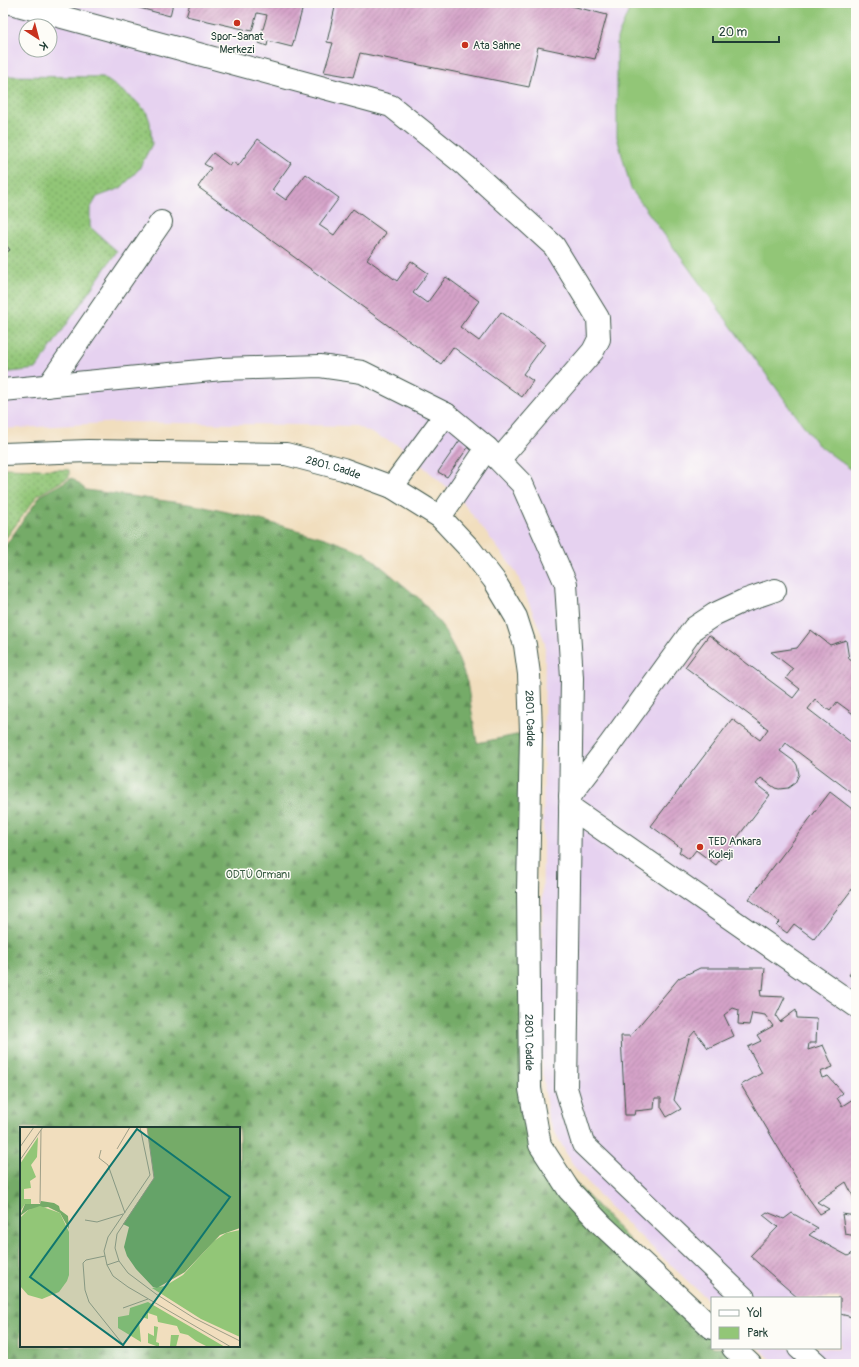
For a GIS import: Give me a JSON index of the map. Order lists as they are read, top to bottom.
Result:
{
  "streets": {
    "street": ["2801. Cadde"]
  },
  "parks": ["ODTÜ Ormanı"],
  "places": ["Spor-Sanat Merkezi", "Ata Sahne", "TED Ankara Koleji"],
  "legend": ["Yol", "Park"],
  "scale_bar": "20 m",
  "north": "bottom right"
}
